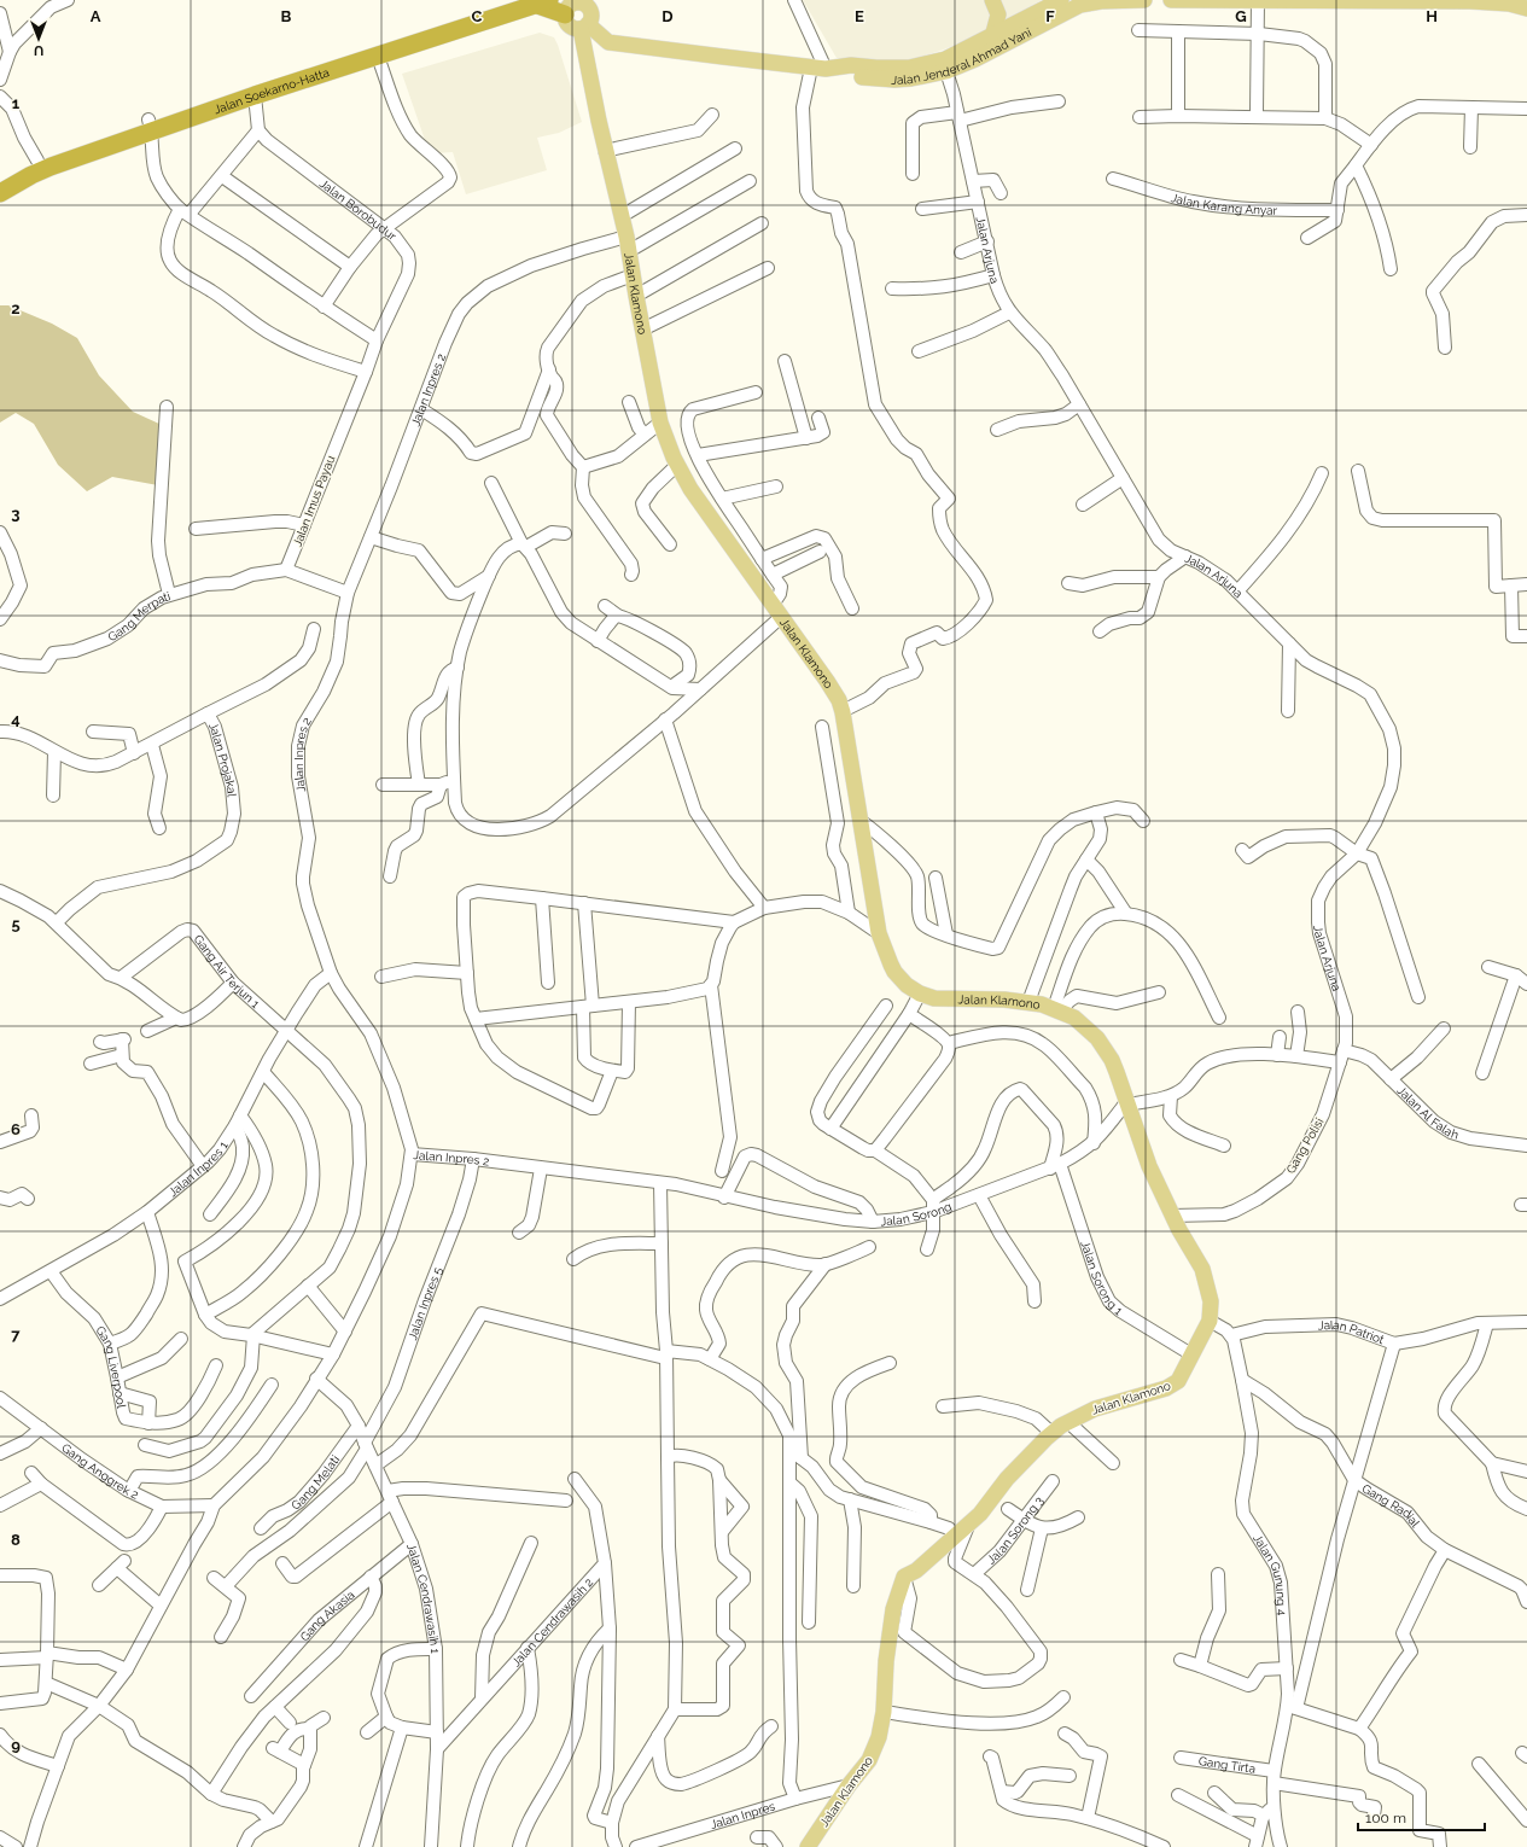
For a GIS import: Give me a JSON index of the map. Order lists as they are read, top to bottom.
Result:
{
  "streets": {
    "highway": ["Jalan Soekarno-Hatta"],
    "main road": ["Jalan Jenderal Ahmad Yani", "Jalan Klamono"],
    "street": [
      "Jalan Karang Anyar",
      "Jalan Borobudur",
      "Jalan Arjuna",
      "Jalan Inpres 2",
      "Jalan Imus Payau",
      "Gang Merpati",
      "Jalan Projakal",
      "Gang Air Terjun 1",
      "Jalan Al Falah",
      "Gang Polisi",
      "Jalan Inpres 1",
      "Jalan Sorong",
      "Jalan Sorong 1",
      "Jalan Inpres 5",
      "Jalan Patriot",
      "Gang Liverpool",
      "Gang Anggrek 2",
      "Gang Melati",
      "Gang Radial",
      "Jalan Sorong 3",
      "Jalan Gunung 4",
      "Jalan Cendrawasih 1",
      "Gang Akasia",
      "Jalan Cendrawasih 2",
      "Gang Tirta",
      "Jalan Inpres"
    ]
  },
  "crossings": [
    ["Jalan Jenderal Ahmad Yani", "Jalan Arjuna"],
    ["Jalan Jenderal Ahmad Yani", "Jalan Klamono"],
    ["Jalan Borobudur", "Jalan Imus Payau"],
    ["Jalan Arjuna", "Jalan Al Falah"],
    ["Jalan Arjuna", "Gang Polisi"],
    ["Jalan Klamono", "Jalan Inpres 2"],
    ["Jalan Klamono", "Gang Polisi"],
    ["Jalan Klamono", "Jalan Sorong"],
    ["Jalan Klamono", "Jalan Sorong 1"],
    ["Jalan Klamono", "Jalan Inpres"],
    ["Jalan Inpres 2", "Jalan Inpres 1"],
    ["Jalan Inpres 2", "Jalan Sorong"],
    ["Jalan Inpres 2", "Jalan Inpres 5"],
    ["Jalan Imus Payau", "Gang Merpati"],
    ["Gang Air Terjun 1", "Jalan Inpres 1"],
    ["Jalan Al Falah", "Gang Polisi"],
    ["Jalan Inpres 1", "Gang Liverpool"],
    ["Jalan Sorong", "Jalan Sorong 1"],
    ["Jalan Inpres 5", "Jalan Cendrawasih 1"],
    ["Jalan Patriot", "Jalan Gunung 4"],
    ["Gang Melati", "Jalan Cendrawasih 1"],
    ["Gang Radial", "Jalan Gunung 4"],
    ["Jalan Gunung 4", "Gang Tirta"],
    ["Jalan Cendrawasih 1", "Gang Akasia"],
    ["Jalan Cendrawasih 1", "Jalan Cendrawasih 2"]
  ],
  "scale_bar": "100 m",
  "north": "bottom",
  "grid": {
    "columns": [
      "A",
      "B",
      "C",
      "D",
      "E",
      "F",
      "G",
      "H"
    ],
    "rows": [
      "1",
      "2",
      "3",
      "4",
      "5",
      "6",
      "7",
      "8",
      "9"
    ]
  }
}
